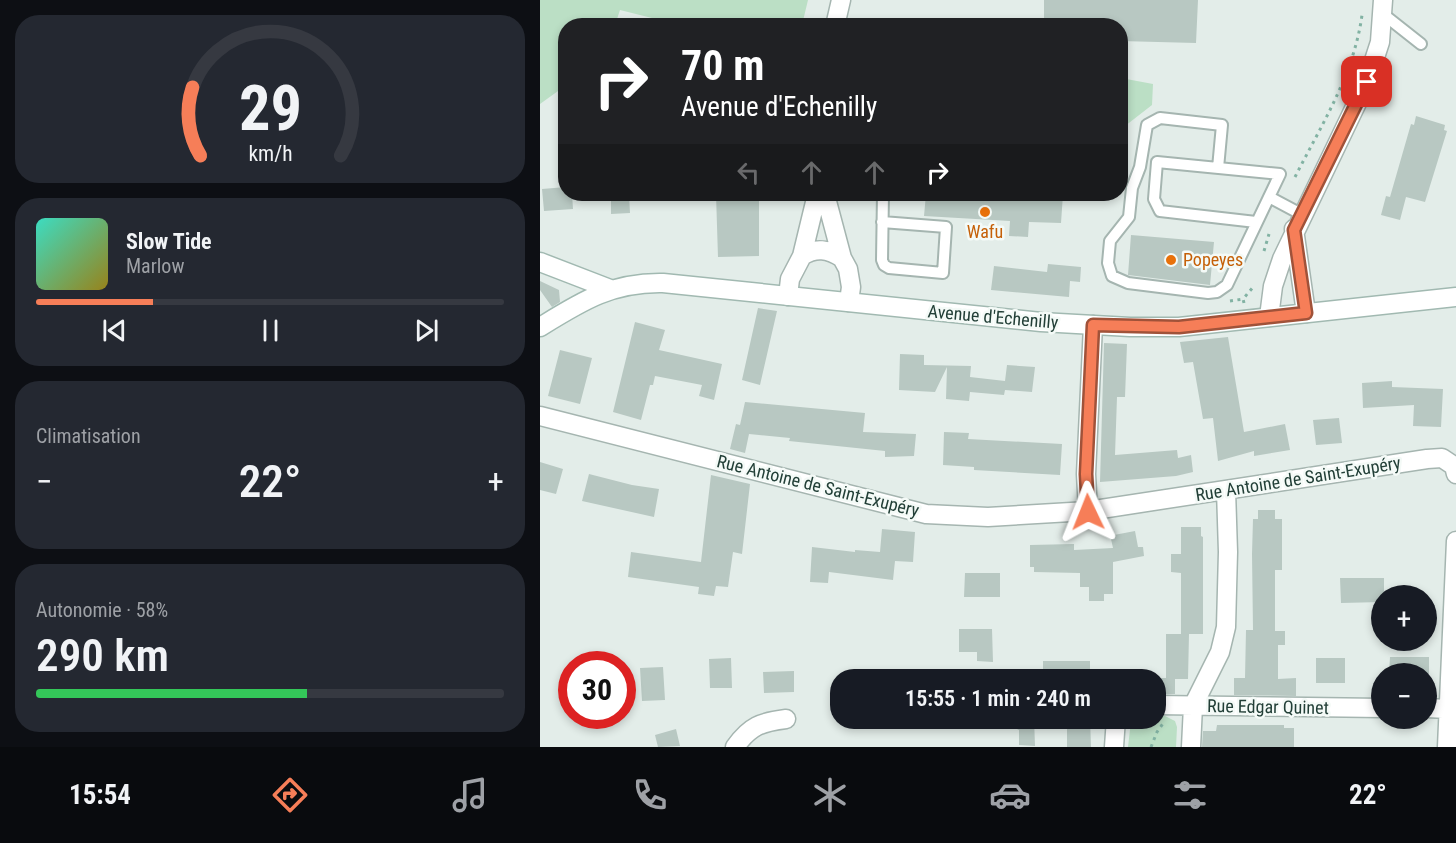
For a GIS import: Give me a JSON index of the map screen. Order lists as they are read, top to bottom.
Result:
{
  "streets": {
    "street": ["Avenue d'Echenilly", "Rue Antoine de Saint-Exupéry", "Rue Edgar Quinet"]
  },
  "places": ["Wafu", "Popeyes"],
  "page": {
    "turn": ["70 m", "Avenue d'Echenilly"],
    "song": ["Slow Tide", "Marlow"],
    "tile": [
      "Climatisation",
      ["Autonomie · 58%", "290 km"]
    ],
    "heat": ["−", "22°", "+"],
    "map_buttons": ["+", "−"],
    "limit": "30",
    "trip": "15:55 · 1 min · 240 m",
    "tabs": ["15:54", "22°"],
    "gauge": ["29", "km/h"]
  }
}
